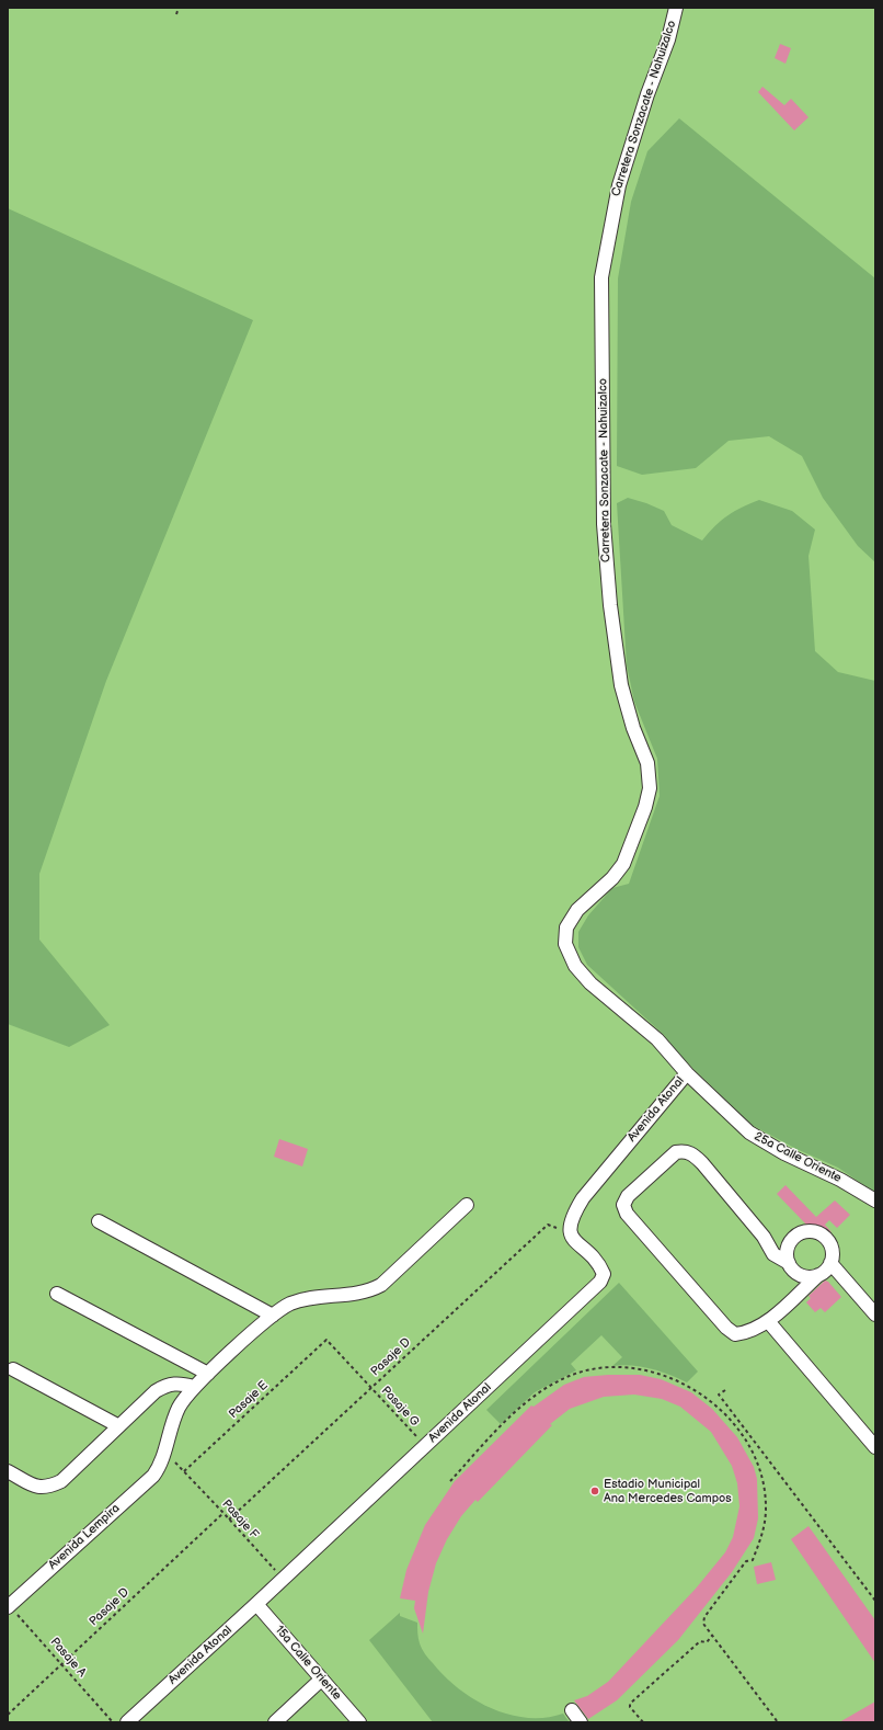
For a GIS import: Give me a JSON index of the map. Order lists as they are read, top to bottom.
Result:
{
  "streets": {
    "street": [
      "Carretera Sonzacate - Nahuizalco",
      "Avenida Atonal",
      "25a Calle Oriente",
      "Avenida Lempira",
      "15a Calle Oriente"
    ],
    "path": [
      "Pasaje D",
      "Pasaje E",
      "Pasaje G",
      "Pasaje F",
      "Pasaje A"
    ]
  },
  "crossings": [
    ["Carretera Sonzacate - Nahuizalco", "Avenida Atonal"],
    ["Carretera Sonzacate - Nahuizalco", "25a Calle Oriente"],
    ["Avenida Atonal", "25a Calle Oriente"],
    ["Avenida Atonal", "Pasaje D"],
    ["Avenida Atonal", "Pasaje G"],
    ["Avenida Atonal", "Pasaje F"],
    ["Avenida Atonal", "15a Calle Oriente"],
    ["Pasaje D", "Pasaje G"],
    ["Pasaje D", "Pasaje F"],
    ["Pasaje D", "Pasaje A"],
    ["Pasaje E", "Pasaje G"],
    ["Pasaje E", "Pasaje F"],
    ["Avenida Lempira", "Pasaje A"]
  ],
  "places": ["Estadio Municipal Ana Mercedes Campos"]
}
